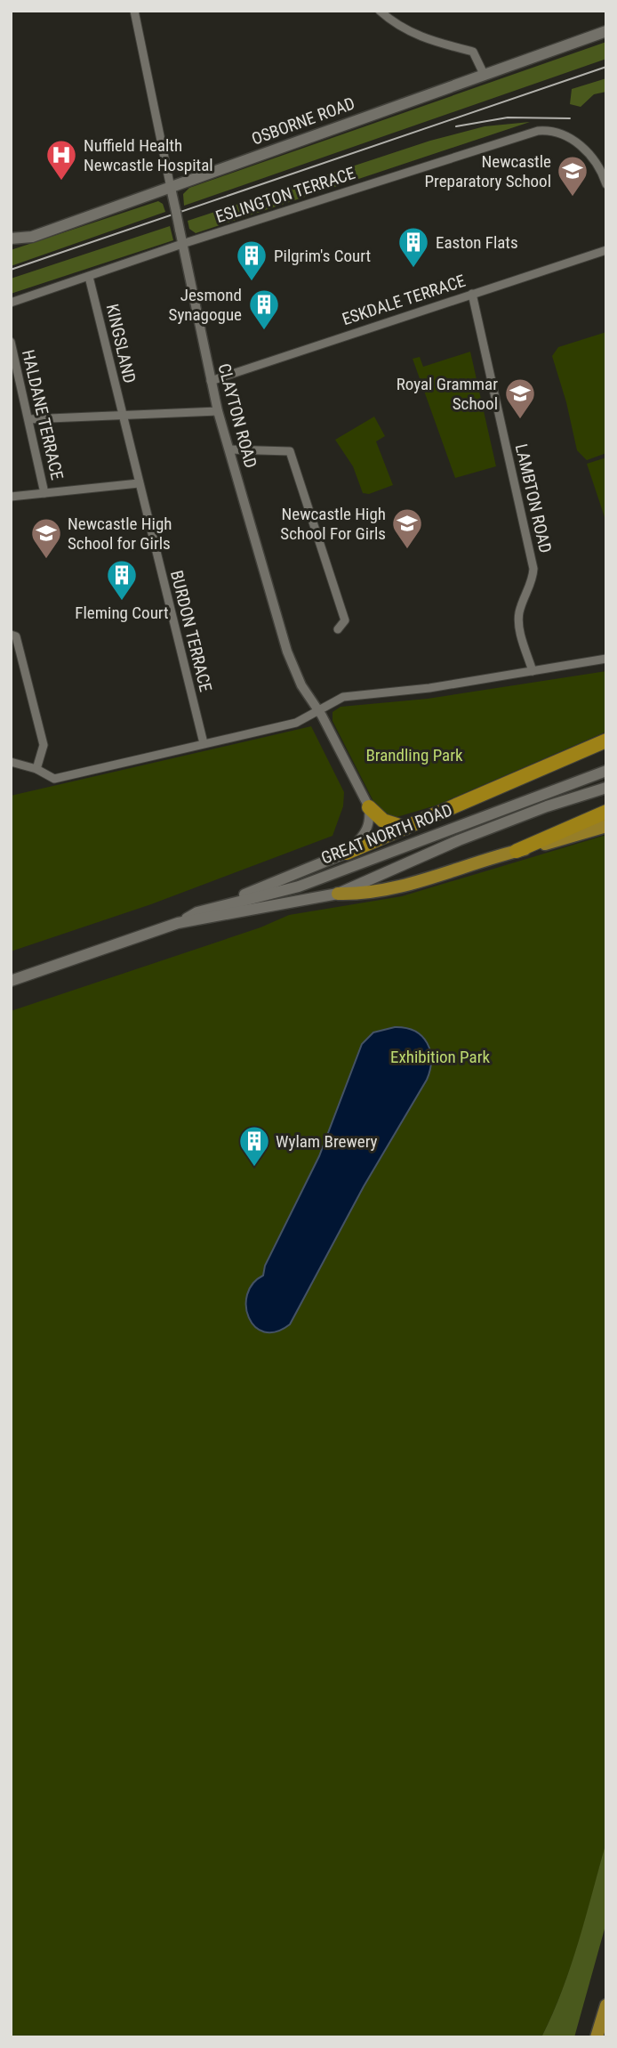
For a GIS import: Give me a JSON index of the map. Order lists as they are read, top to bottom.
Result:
{
  "streets": {
    "main road": ["OSBORNE ROAD", "GREAT NORTH ROAD"],
    "street": [
      "ESLINGTON TERRACE",
      "ESKDALE TERRACE",
      "KINGSLAND",
      "HALDANE TERRACE",
      "CLAYTON ROAD",
      "LAMBTON ROAD",
      "BURDON TERRACE"
    ]
  },
  "crossings": [
    ["OSBORNE ROAD", "CLAYTON ROAD"],
    ["ESLINGTON TERRACE", "KINGSLAND"],
    ["ESLINGTON TERRACE", "CLAYTON ROAD"],
    ["ESKDALE TERRACE", "CLAYTON ROAD"],
    ["ESKDALE TERRACE", "LAMBTON ROAD"],
    ["KINGSLAND", "BURDON TERRACE"]
  ],
  "parks": ["Brandling Park", "Exhibition Park"],
  "places": {
    "hospital": ["Nuffield Health Newcastle Hospital"],
    "school or university": [
      "Newcastle Preparatory School",
      "Royal Grammar School",
      "Newcastle High School For Girls",
      "Newcastle High School for Girls"
    ],
    "building": [
      "Easton Flats",
      "Pilgrim's Court",
      "Jesmond Synagogue",
      "Fleming Court",
      "Wylam Brewery"
    ]
  }
}
